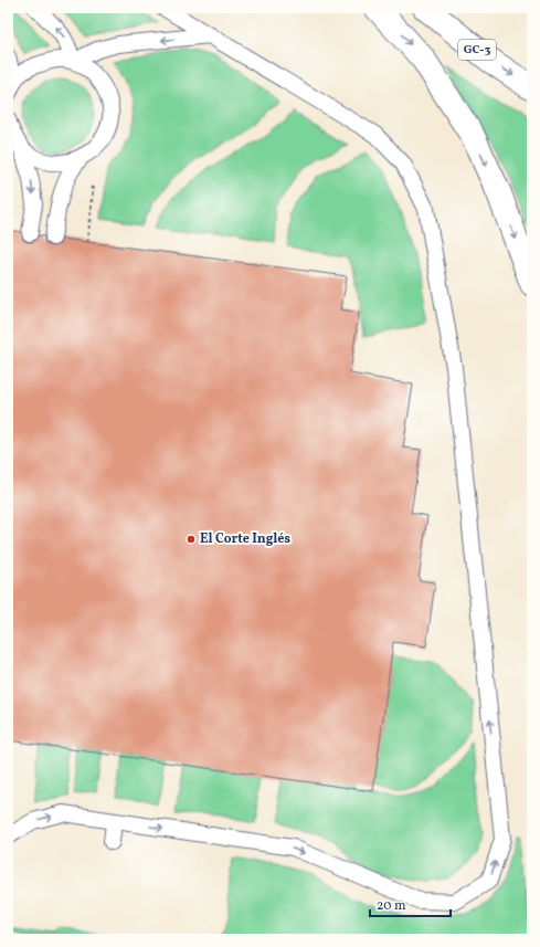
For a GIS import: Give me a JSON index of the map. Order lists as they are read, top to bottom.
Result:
{
  "streets": {
    "highway": ["GC-3"]
  },
  "places": ["El Corte Inglés"],
  "scale_bar": "20 m"
}
